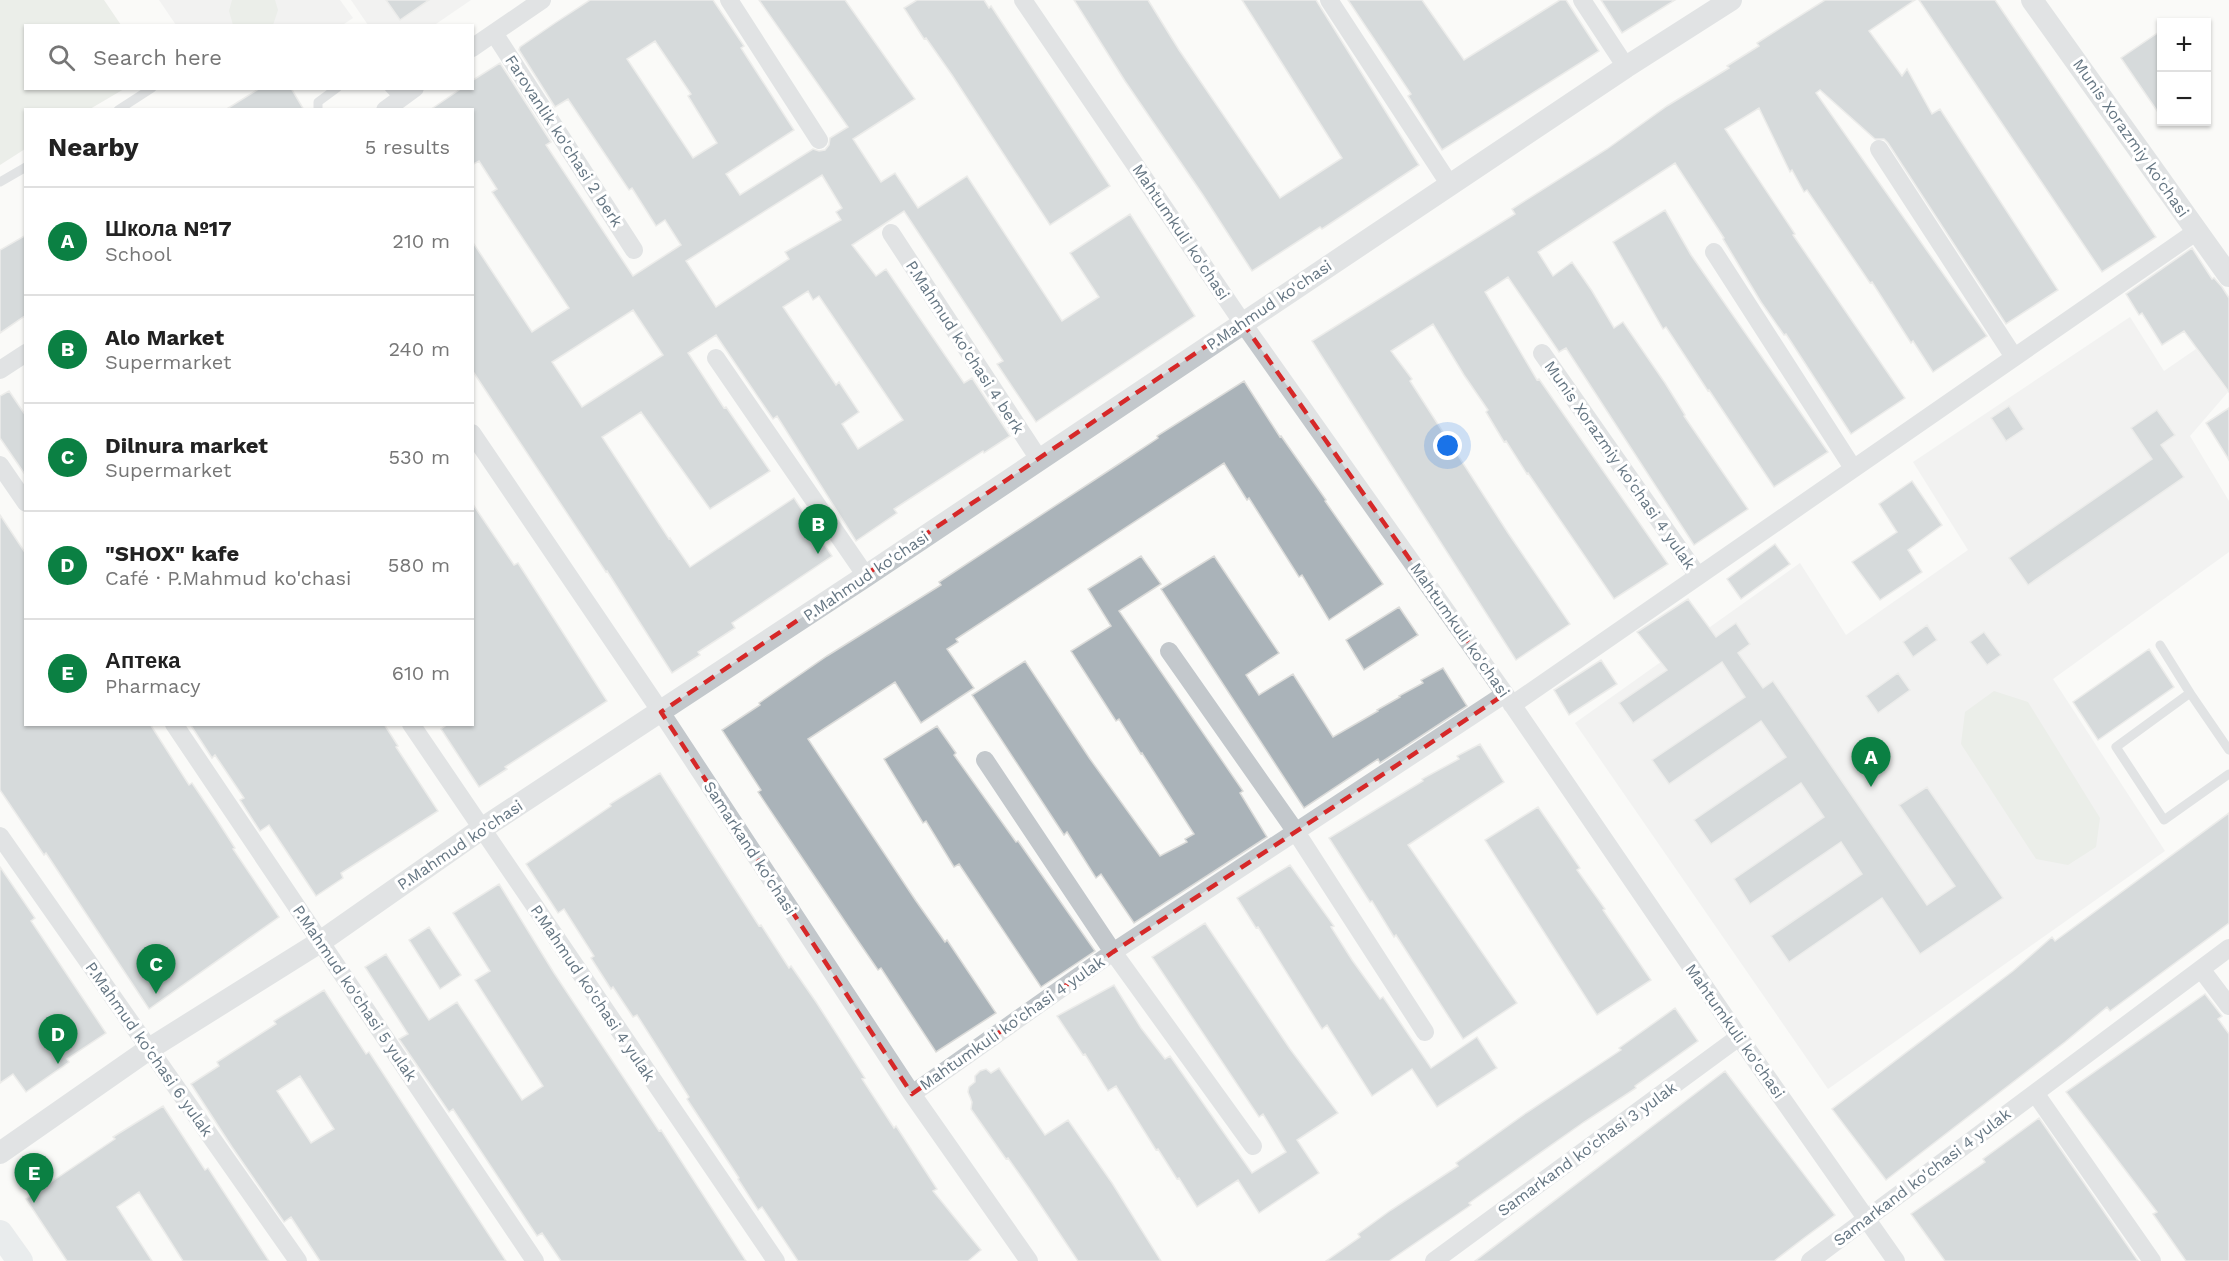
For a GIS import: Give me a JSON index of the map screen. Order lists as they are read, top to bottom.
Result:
{
  "streets": {
    "street": [
      "Munis Xorazmiy ko'chasi",
      "Farovanlik ko'chasi 2 berk",
      "Mahtumkuli ko'chasi",
      "P.Mahmud ko'chasi",
      "P.Mahmud ko'chasi 4 berk",
      "Munis Xorazmiy ko'chasi 4 yulak",
      "Samarkand ko'chasi",
      "P.Mahmud ko'chasi 5 yulak",
      "P.Mahmud ko'chasi 4 yulak",
      "Mahtumkuli ko'chasi 4 yulak",
      "P.Mahmud ko'chasi 6 yulak",
      "Samarkand ko'chasi 3 yulak",
      "Samarkand ko'chasi 4 yulak"
    ]
  },
  "crossings": [
    ["Munis Xorazmiy ko'chasi", "Munis Xorazmiy ko'chasi 4 yulak"],
    ["Mahtumkuli ko'chasi", "P.Mahmud ko'chasi"],
    ["Mahtumkuli ko'chasi", "Munis Xorazmiy ko'chasi 4 yulak"],
    ["Mahtumkuli ko'chasi", "Mahtumkuli ko'chasi 4 yulak"],
    ["Mahtumkuli ko'chasi", "Samarkand ko'chasi 3 yulak"],
    ["Mahtumkuli ko'chasi", "Samarkand ko'chasi 4 yulak"],
    ["P.Mahmud ko'chasi", "P.Mahmud ko'chasi 4 berk"],
    ["P.Mahmud ko'chasi", "Samarkand ko'chasi"],
    ["P.Mahmud ko'chasi", "P.Mahmud ko'chasi 5 yulak"],
    ["P.Mahmud ko'chasi", "P.Mahmud ko'chasi 4 yulak"],
    ["P.Mahmud ko'chasi", "P.Mahmud ko'chasi 6 yulak"],
    ["Munis Xorazmiy ko'chasi 4 yulak", "Mahtumkuli ko'chasi 4 yulak"],
    ["Samarkand ko'chasi", "Mahtumkuli ko'chasi 4 yulak"]
  ],
  "page": {
    "map_buttons": ["+", "−"],
    "search": "Search here",
    "heading": ["Nearby", "5 results"],
    "list": [
      {
        "mark": "A",
        "name": "Школа №17",
        "note": "School",
        "value": "210 m"
      },
      {
        "mark": "B",
        "name": "Alo Market",
        "note": "Supermarket",
        "value": "240 m"
      },
      {
        "mark": "C",
        "name": "Dilnura market",
        "note": "Supermarket",
        "value": "530 m"
      },
      {
        "mark": "D",
        "name": "\"SHOX\" kafe",
        "note": "Café · P.Mahmud ko'chasi",
        "value": "580 m"
      },
      {
        "mark": "E",
        "name": "Аптека",
        "note": "Pharmacy",
        "value": "610 m"
      }
    ],
    "pins": [
      "B",
      "A",
      "C",
      "D",
      "E"
    ]
  }
}
